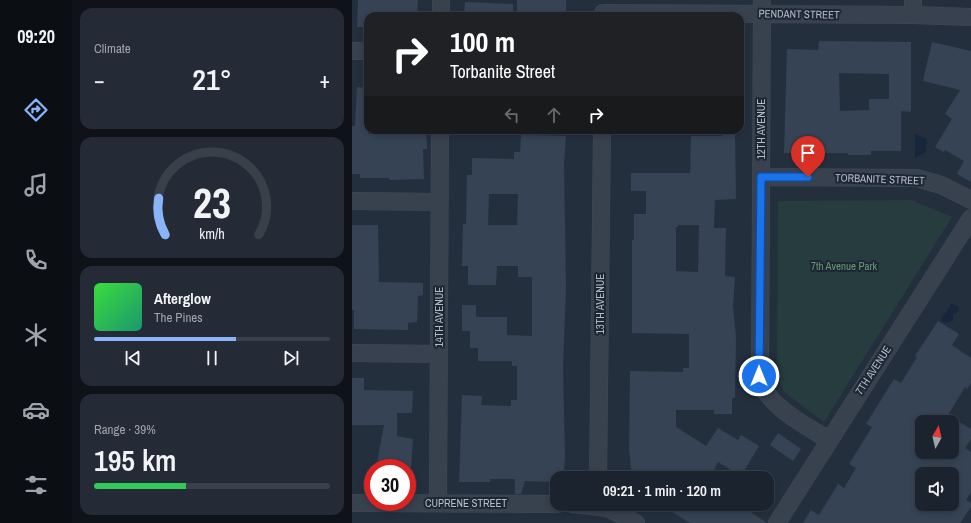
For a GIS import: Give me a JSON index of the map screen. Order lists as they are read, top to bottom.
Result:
{
  "streets": {
    "street": [
      "PENDANT STREET",
      "12TH AVENUE",
      "TORBANITE STREET",
      "13TH AVENUE",
      "14TH AVENUE",
      "7TH AVENUE",
      "CUPRENE STREET"
    ]
  },
  "crossings": [
    ["PENDANT STREET", "12TH AVENUE"],
    ["12TH AVENUE", "TORBANITE STREET"],
    ["12TH AVENUE", "7TH AVENUE"],
    ["14TH AVENUE", "CUPRENE STREET"]
  ],
  "parks": ["7th Avenue Park"],
  "north": "top",
  "page": {
    "tabs": "09:20",
    "tile": [
      "Climate",
      ["Range · 39%", "195 km"]
    ],
    "turn": ["100 m", "Torbanite Street"],
    "heat": ["−", "21°", "+"],
    "song": ["Afterglow", "The Pines"],
    "limit": "30",
    "trip": "09:21 · 1 min · 120 m",
    "gauge": ["23", "km/h"]
  }
}
